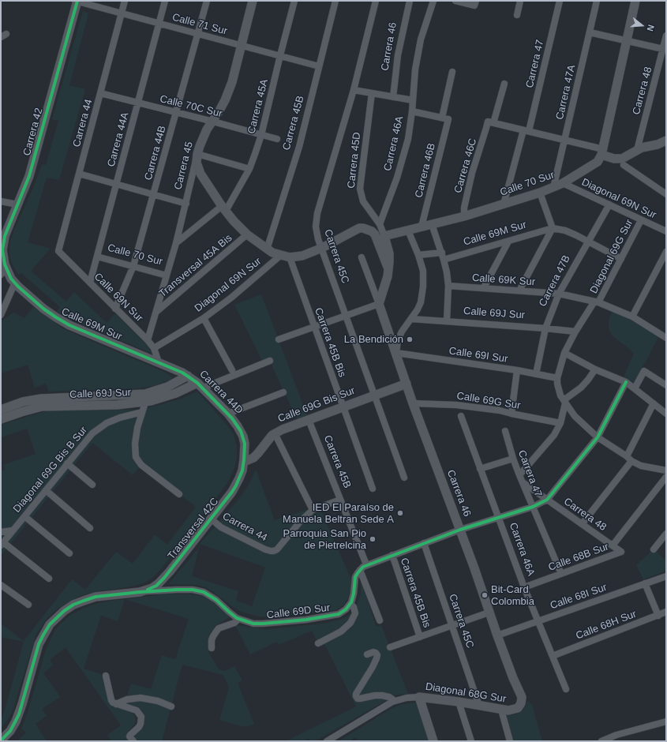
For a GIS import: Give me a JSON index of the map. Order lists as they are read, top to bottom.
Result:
{
  "streets": {
    "street": [
      "Calle 71 Sur",
      "Carrera 46",
      "Carrera 47",
      "Carrera 48",
      "Carrera 47A",
      "Calle 70C Sur",
      "Carrera 45A",
      "Carrera 44",
      "Carrera 45B",
      "Carrera 42",
      "Carrera 44A",
      "Carrera 46A",
      "Carrera 44B",
      "Carrera 45D",
      "Carrera 45",
      "Carrera 46C",
      "Carrera 46B",
      "Calle 70 Sur",
      "Diagonal 69N Sur",
      "Calle 69M Sur",
      "Carrera 45C",
      "Diagonal 69G Sur",
      "Transversal 45A Bis",
      "Calle 69K Sur",
      "Carrera 47B",
      "Calle 69N Sur",
      "Calle 69J Sur",
      "Carrera 45B Bis",
      "Calle 69I Sur",
      "Carrera 44D",
      "Calle 69G Sur",
      "Calle 69G Bis Sur",
      "Diagonal 69G Bis B Sur",
      "Transversal 42C",
      "Calle 68B Sur",
      "Calle 68I Sur",
      "Calle 69D Sur",
      "Calle 68H Sur",
      "Diagonal 68G Sur"
    ]
  },
  "crossings": [
    ["Calle 71 Sur", "Carrera 45A"],
    ["Calle 71 Sur", "Carrera 44"],
    ["Calle 71 Sur", "Carrera 45B"],
    ["Calle 71 Sur", "Carrera 42"],
    ["Calle 71 Sur", "Carrera 44A"],
    ["Calle 71 Sur", "Carrera 44B"],
    ["Calle 71 Sur", "Carrera 45"],
    ["Carrera 46", "Calle 69I Sur"],
    ["Carrera 46", "Calle 69G Sur"],
    ["Carrera 46", "Calle 69G Bis Sur"],
    ["Carrera 46", "Calle 68I Sur"],
    ["Carrera 46", "Diagonal 68G Sur"],
    ["Carrera 47", "Carrera 48"],
    ["Carrera 47", "Calle 70 Sur"],
    ["Carrera 47", "Calle 68B Sur"],
    ["Carrera 48", "Calle 68B Sur"],
    ["Carrera 47A", "Calle 70 Sur"],
    ["Calle 70C Sur", "Carrera 45A"],
    ["Calle 70C Sur", "Carrera 44"],
    ["Calle 70C Sur", "Carrera 44A"],
    ["Calle 70C Sur", "Carrera 44B"],
    ["Calle 70C Sur", "Carrera 45"],
    ["Carrera 44", "Calle 69N Sur"],
    ["Carrera 44", "Transversal 42C"],
    ["Carrera 45B", "Calle 69G Bis Sur"],
    ["Carrera 42", "Calle 69M Sur"],
    ["Carrera 44A", "Calle 70 Sur"],
    ["Carrera 44A", "Calle 69N Sur"],
    ["Carrera 46A", "Carrera 45D"],
    ["Carrera 46A", "Calle 68B Sur"],
    ["Carrera 46A", "Calle 68I Sur"],
    ["Carrera 46A", "Calle 68H Sur"],
    ["Carrera 44B", "Calle 70 Sur"],
    ["Carrera 44B", "Calle 69N Sur"],
    ["Carrera 45", "Calle 70 Sur"],
    ["Carrera 45", "Transversal 45A Bis"],
    ["Carrera 45", "Calle 69N Sur"],
    ["Carrera 46C", "Calle 70 Sur"],
    ["Carrera 46B", "Calle 70 Sur"],
    ["Calle 70 Sur", "Diagonal 69N Sur"],
    ["Diagonal 69N Sur", "Diagonal 69G Sur"],
    ["Diagonal 69N Sur", "Carrera 47B"],
    ["Diagonal 69N Sur", "Calle 69N Sur"],
    ["Calle 69M Sur", "Calle 69N Sur"],
    ["Carrera 45C", "Calle 69G Bis Sur"],
    ["Carrera 45C", "Diagonal 68G Sur"],
    ["Diagonal 69G Sur", "Calle 69K Sur"],
    ["Diagonal 69G Sur", "Calle 69J Sur"],
    ["Diagonal 69G Sur", "Calle 69I Sur"],
    ["Calle 69K Sur", "Carrera 47B"],
    ["Carrera 47B", "Calle 69J Sur"],
    ["Carrera 47B", "Calle 69I Sur"],
    ["Calle 69J Sur", "Carrera 44D"],
    ["Carrera 45B Bis", "Calle 69G Bis Sur"],
    ["Carrera 44D", "Calle 69G Bis Sur"],
    ["Carrera 44D", "Transversal 42C"],
    ["Calle 69G Bis Sur", "Transversal 42C"],
    ["Transversal 42C", "Calle 69D Sur"]
  ],
  "places": [
    "La Bendición",
    "IED El Paraíso de Manuela Beltran Sede A",
    "Parroquia San Pio de Pietrelcina",
    "Bit-Card Colombia"
  ],
  "north": "right"
}
